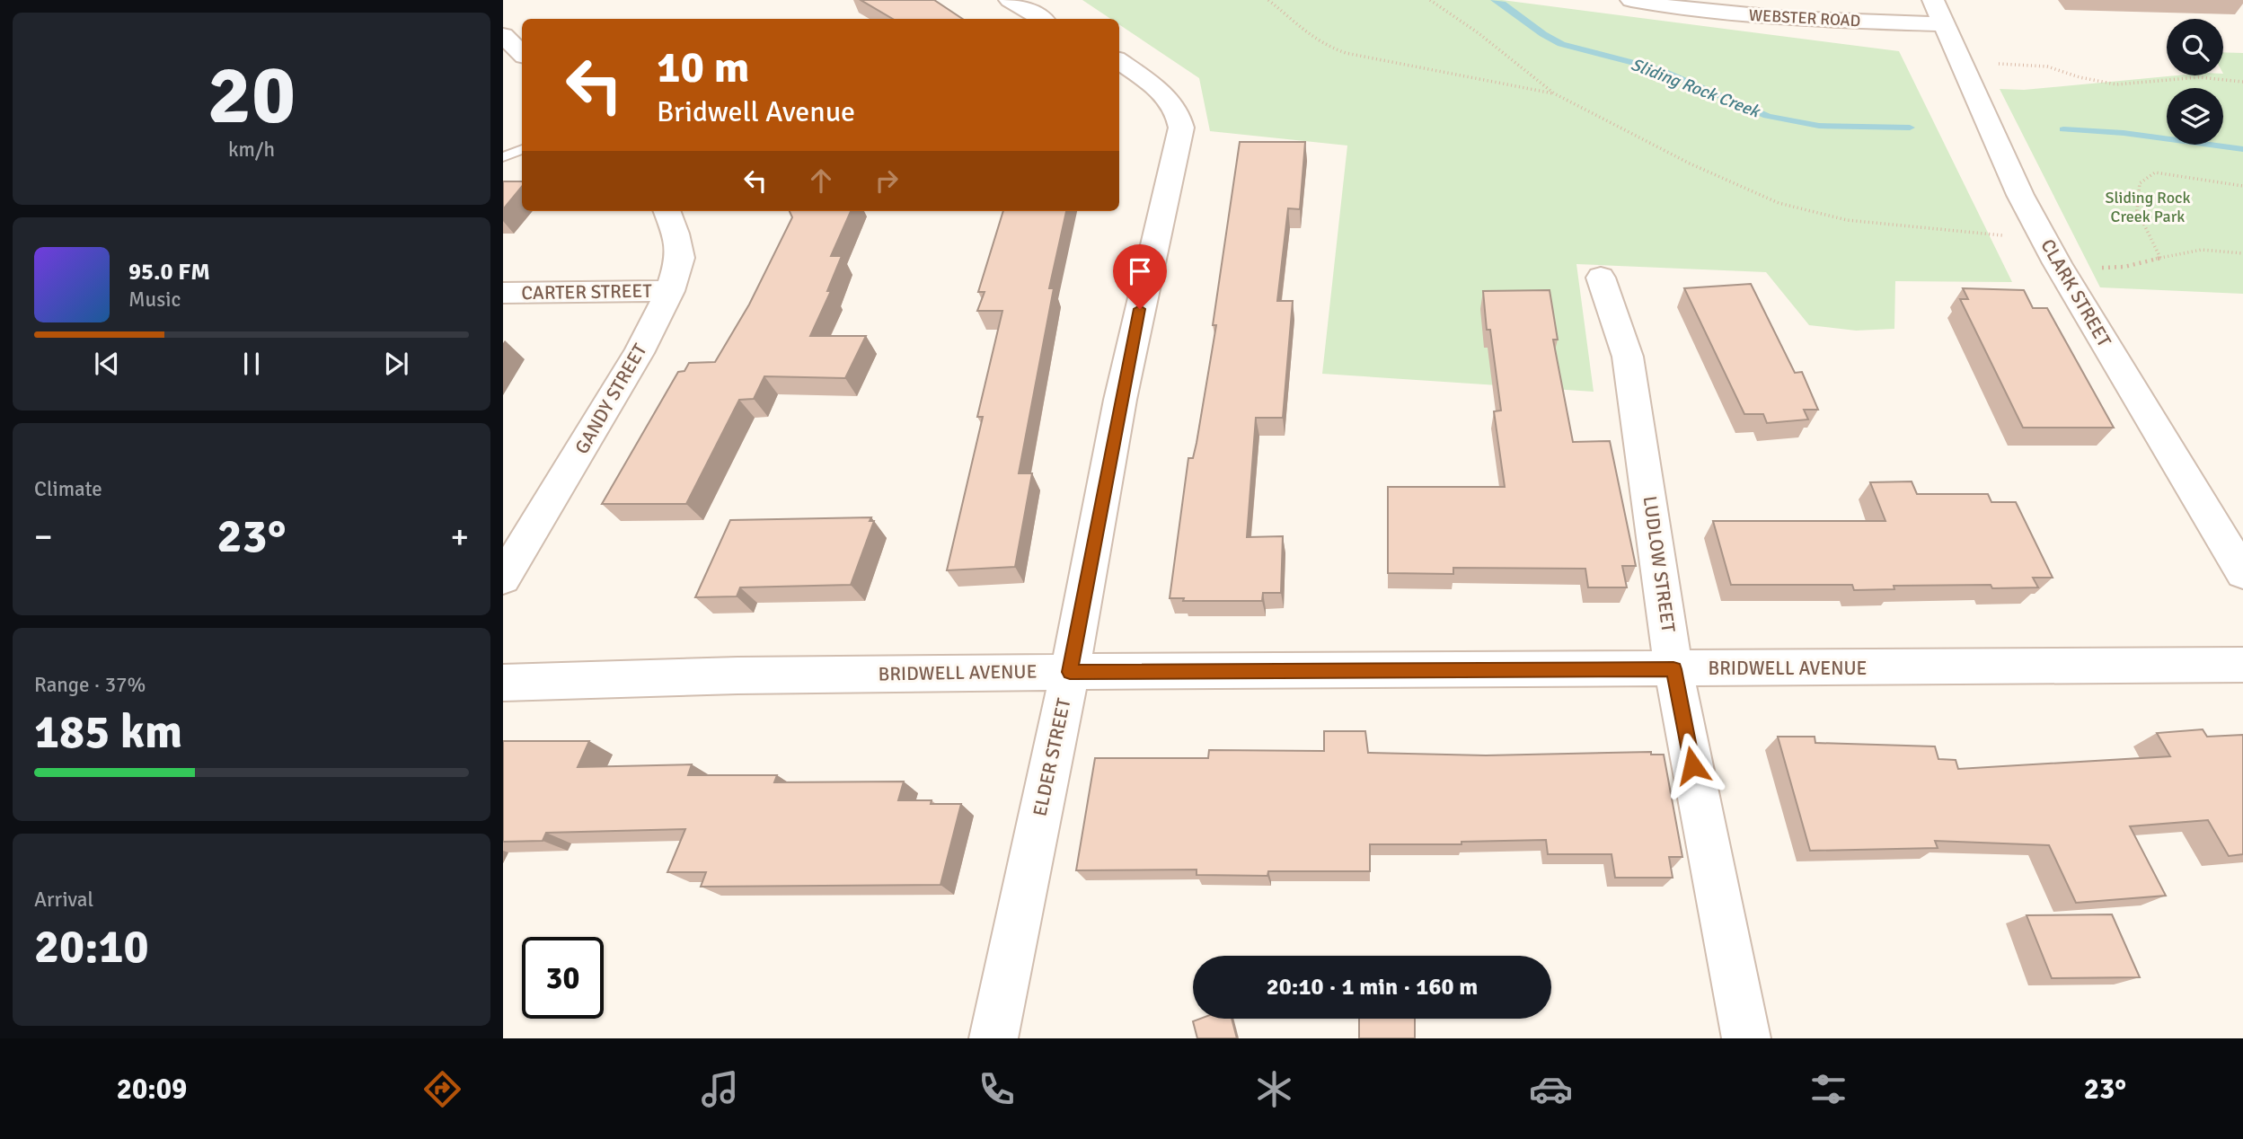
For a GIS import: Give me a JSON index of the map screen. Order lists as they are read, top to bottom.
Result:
{
  "streets": {
    "street": [
      "WEBSTER ROAD",
      "CARTER STREET",
      "CLARK STREET",
      "GANDY STREET",
      "LUDLOW STREET",
      "BRIDWELL AVENUE",
      "ELDER STREET"
    ]
  },
  "crossings": [
    ["WEBSTER ROAD", "CLARK STREET"],
    ["CARTER STREET", "GANDY STREET"],
    ["LUDLOW STREET", "BRIDWELL AVENUE"],
    ["BRIDWELL AVENUE", "ELDER STREET"]
  ],
  "water": ["Sliding Rock Creek"],
  "parks": ["Sliding Rock Creek Park"],
  "page": {
    "tile": [
      ["20", "km/h"],
      "Climate",
      ["Range · 37%", "185 km"],
      ["Arrival", "20:10"]
    ],
    "turn": ["10 m", "Bridwell Avenue"],
    "song": ["95.0 FM", "Music"],
    "heat": ["−", "23°", "+"],
    "limit": "30",
    "trip": "20:10 · 1 min · 160 m",
    "tabs": ["20:09", "23°"]
  }
}
